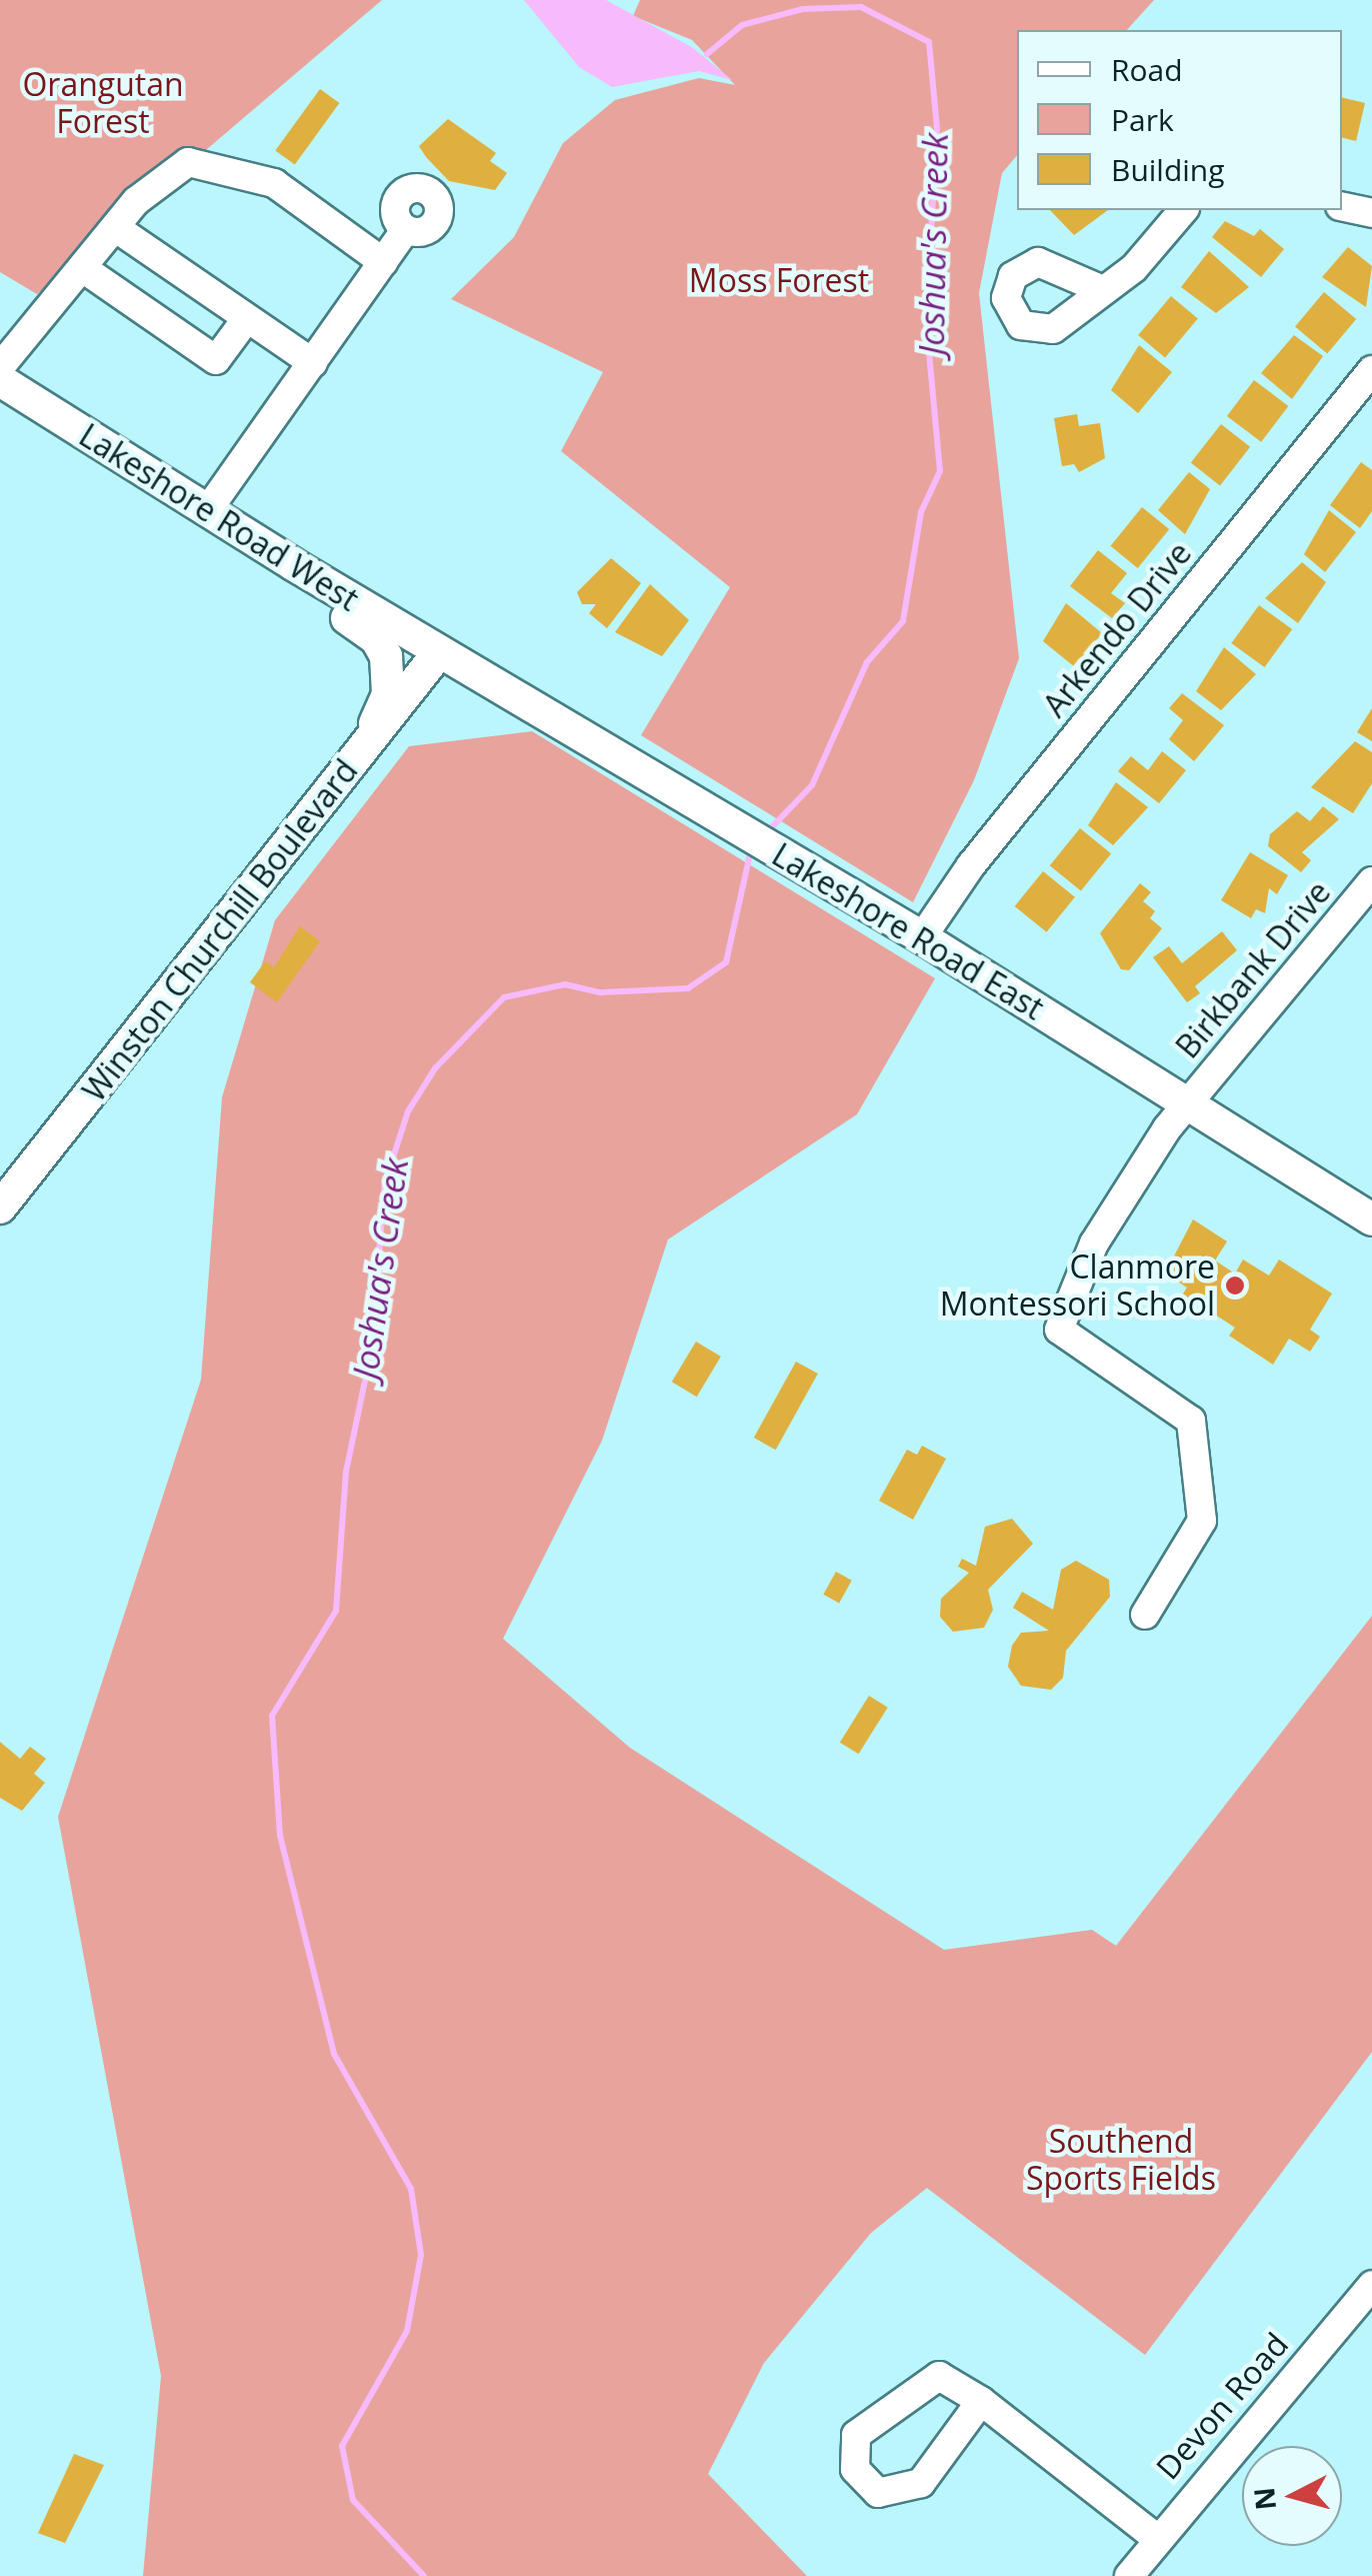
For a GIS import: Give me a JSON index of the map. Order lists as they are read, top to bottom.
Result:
{
  "streets": {
    "main road": ["Lakeshore Road West", "Winston Churchill Boulevard", "Lakeshore Road East"],
    "street": ["Arkendo Drive", "Birkbank Drive", "Devon Road"]
  },
  "crossings": [
    ["Lakeshore Road West", "Winston Churchill Boulevard"],
    ["Lakeshore Road West", "Lakeshore Road East"],
    ["Arkendo Drive", "Lakeshore Road East"],
    ["Winston Churchill Boulevard", "Lakeshore Road East"],
    ["Lakeshore Road East", "Birkbank Drive"]
  ],
  "water": ["Joshua's Creek"],
  "parks": ["Orangutan Forest", "Moss Forest", "Southend Sports Fields"],
  "places": ["Clanmore Montessori School"],
  "legend": ["Road", "Park", "Building"],
  "north": "left"
}
